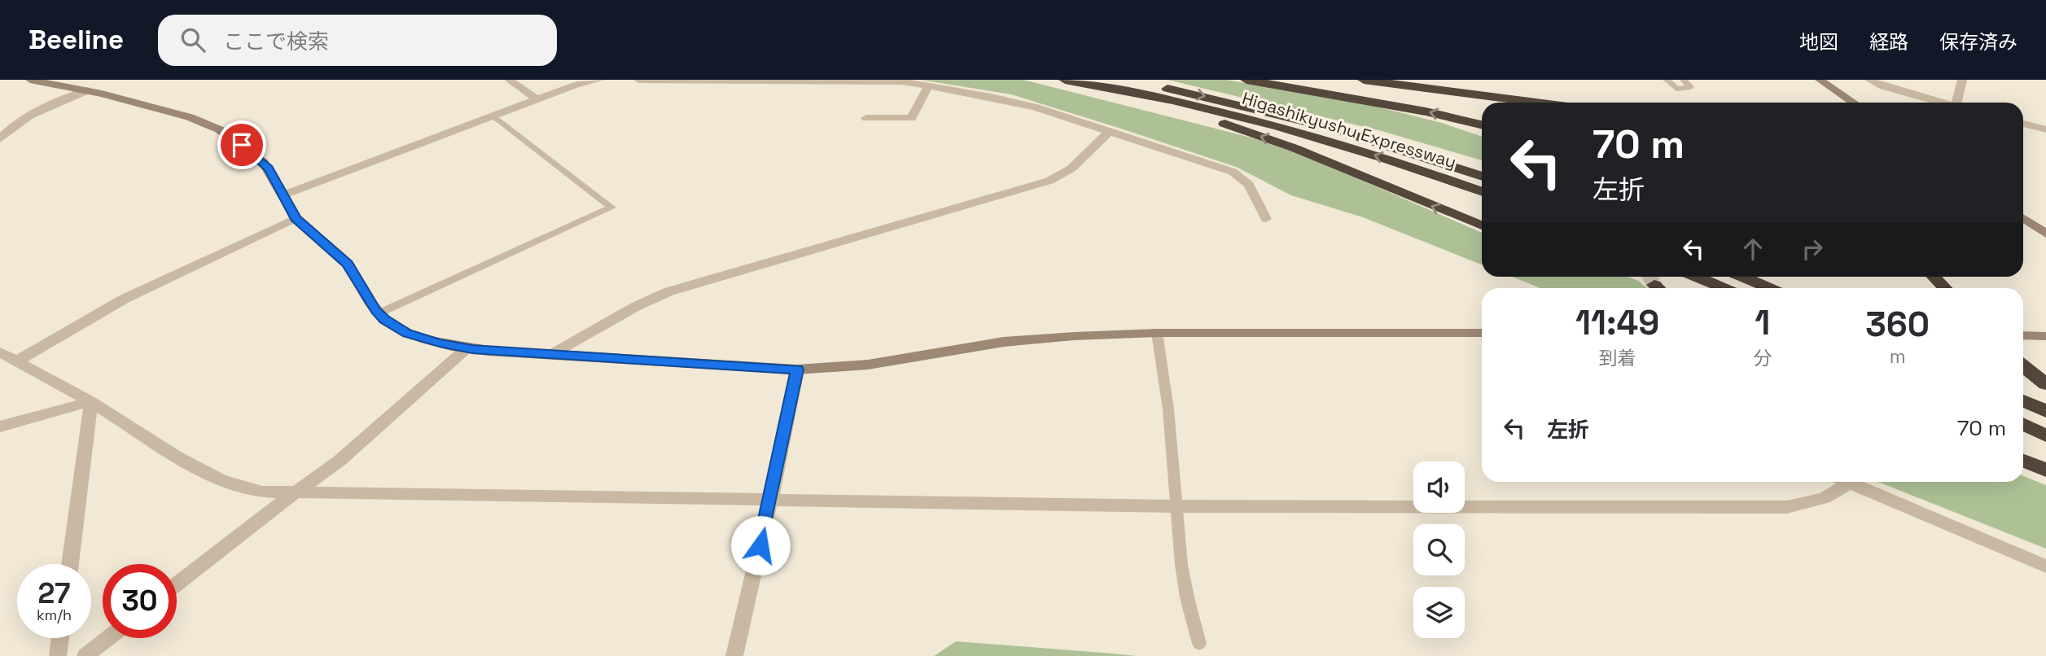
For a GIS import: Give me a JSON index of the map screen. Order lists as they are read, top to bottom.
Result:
{
  "streets": {
    "highway": ["Higashikyushu Expressway"]
  },
  "page": {
    "header": "Beeline",
    "search": "ここで検索",
    "nav": ["地図", "経路", "保存済み"],
    "turn": ["70 m", "左折"],
    "eta": [
      "11:49",
      "到着",
      "1",
      "分",
      "360",
      "m"
    ],
    "list": [
      {
        "name": "左折",
        "value": "70 m"
      }
    ],
    "speed": "27 km/h",
    "limit": "30"
  }
}
